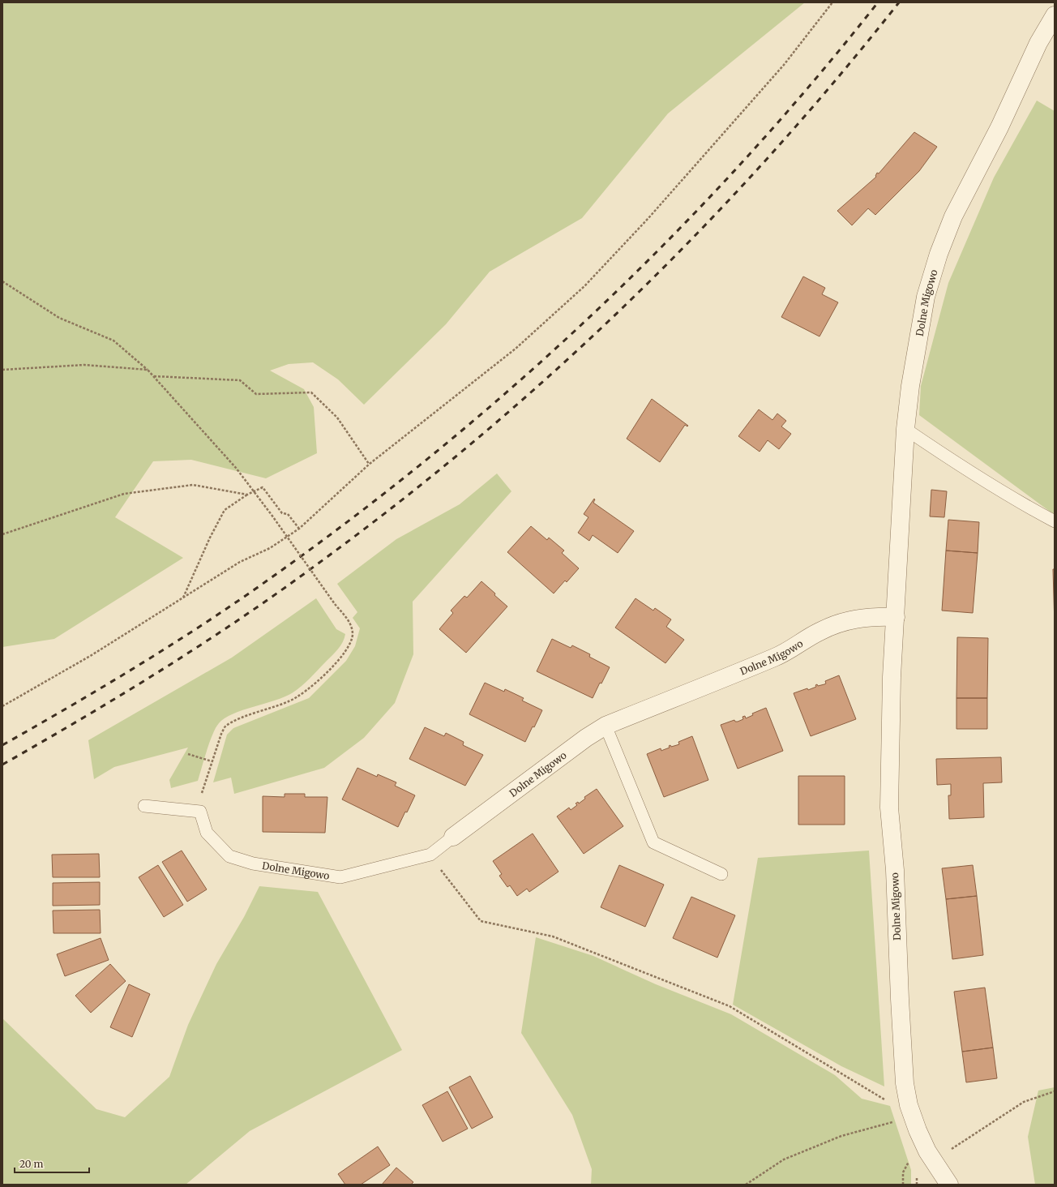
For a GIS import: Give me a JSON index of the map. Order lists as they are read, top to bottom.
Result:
{
  "streets": {
    "street": ["Dolne Migowo"]
  },
  "scale_bar": "20 m"
}
